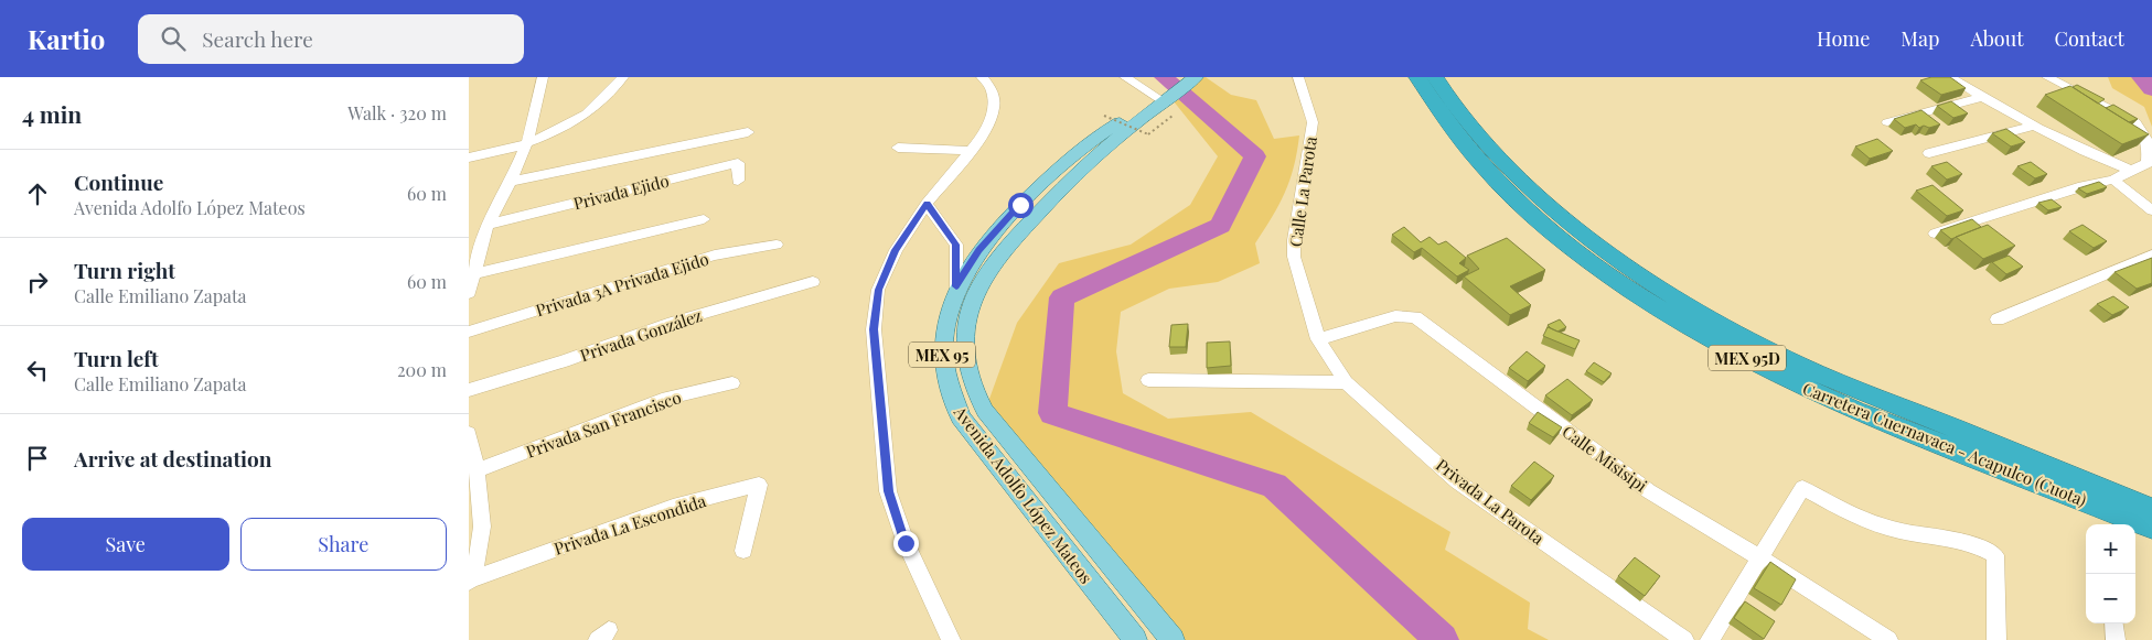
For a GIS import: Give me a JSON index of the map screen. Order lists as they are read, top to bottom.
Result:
{
  "streets": {
    "highway": ["MEX 95D", "Carretera Cuernavaca - Acapulco (Cuota)"],
    "main road": ["MEX 95", "Avenida Adolfo López Mateos"],
    "street": [
      "Privada Ejido",
      "Calle La Parota",
      "Privada 3A Privada Ejido",
      "Privada González",
      "Privada San Francisco",
      "Calle Misisipi",
      "Privada La Parota",
      "Privada La Escondida"
    ]
  },
  "crossings": [
    ["Calle La Parota", "Calle Misisipi"],
    ["Calle La Parota", "Privada La Parota"],
    ["MEX 95", "Avenida Adolfo López Mateos"],
    ["Calle Misisipi", "Privada La Parota"]
  ],
  "page": {
    "header": "Kartio",
    "search": "Search here",
    "nav": [
      "Home",
      "Map",
      "About",
      "Contact"
    ],
    "heading": ["4 min", "Walk · 320 m"],
    "list": [
      ["Continue", "Avenida Adolfo López Mateos", "60 m"],
      ["Turn right", "Calle Emiliano Zapata", "60 m"],
      ["Turn left", "Calle Emiliano Zapata", "200 m"],
      "Arrive at destination"
    ],
    "buttons": ["Save", "Share"],
    "map_buttons": ["+", "−"]
  }
}
